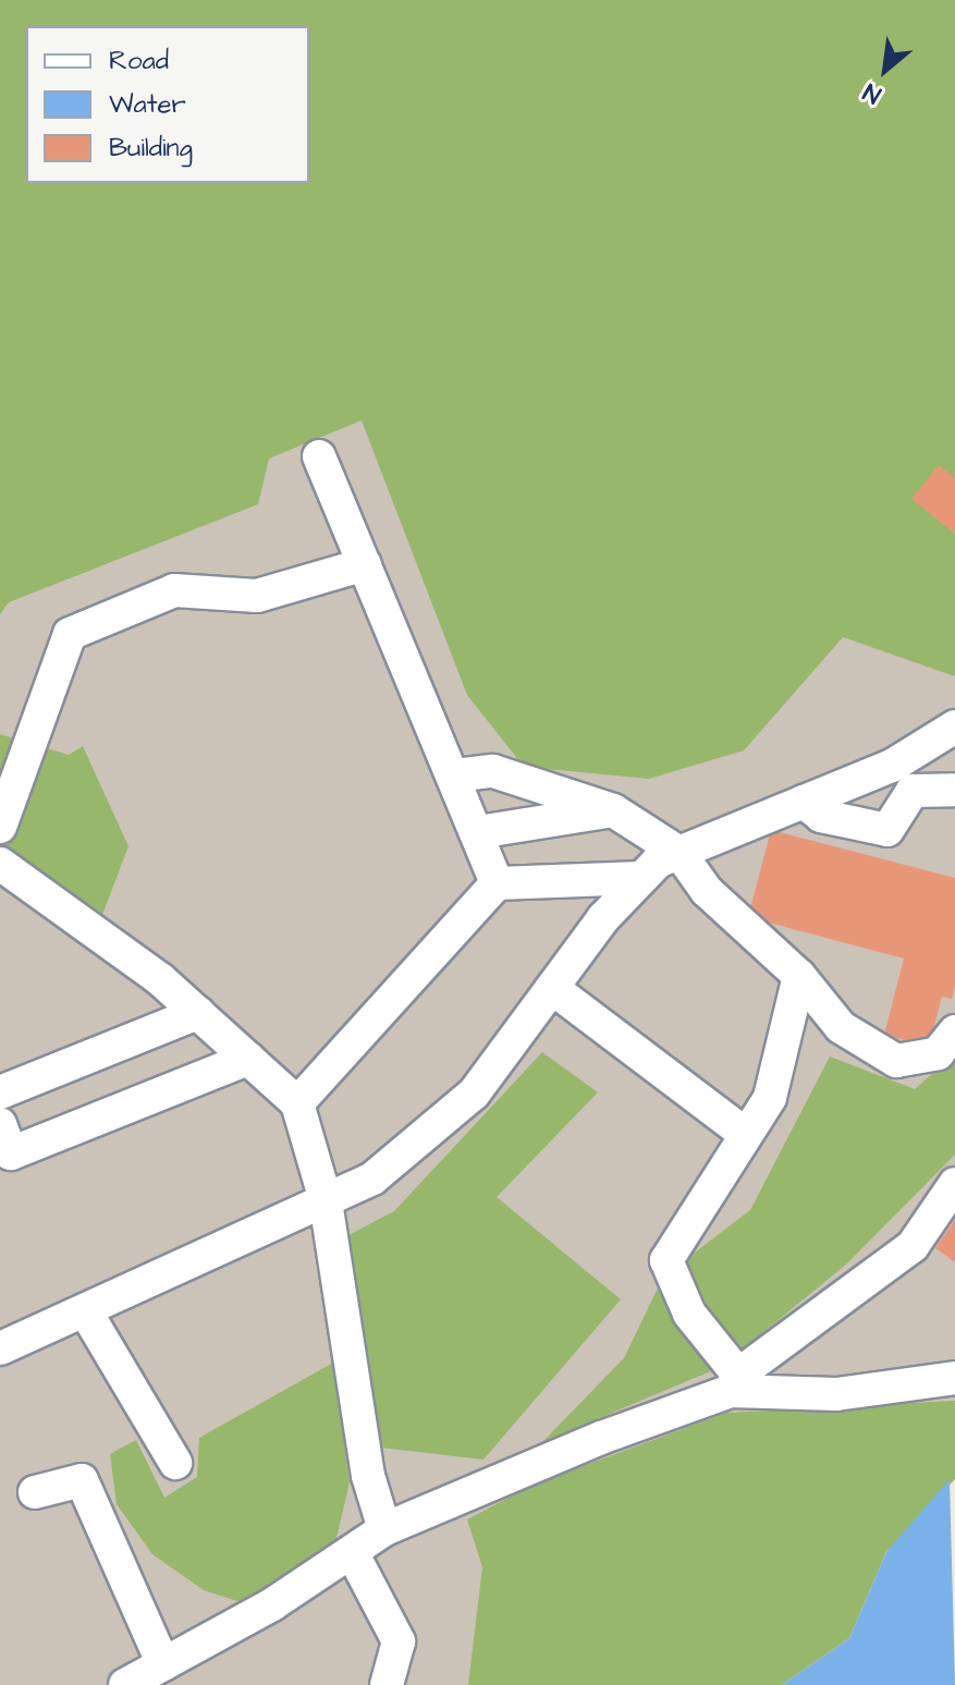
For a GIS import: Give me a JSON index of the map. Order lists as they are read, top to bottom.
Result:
{
  "legend": ["Road", "Water", "Building"],
  "north": "bottom left"
}
